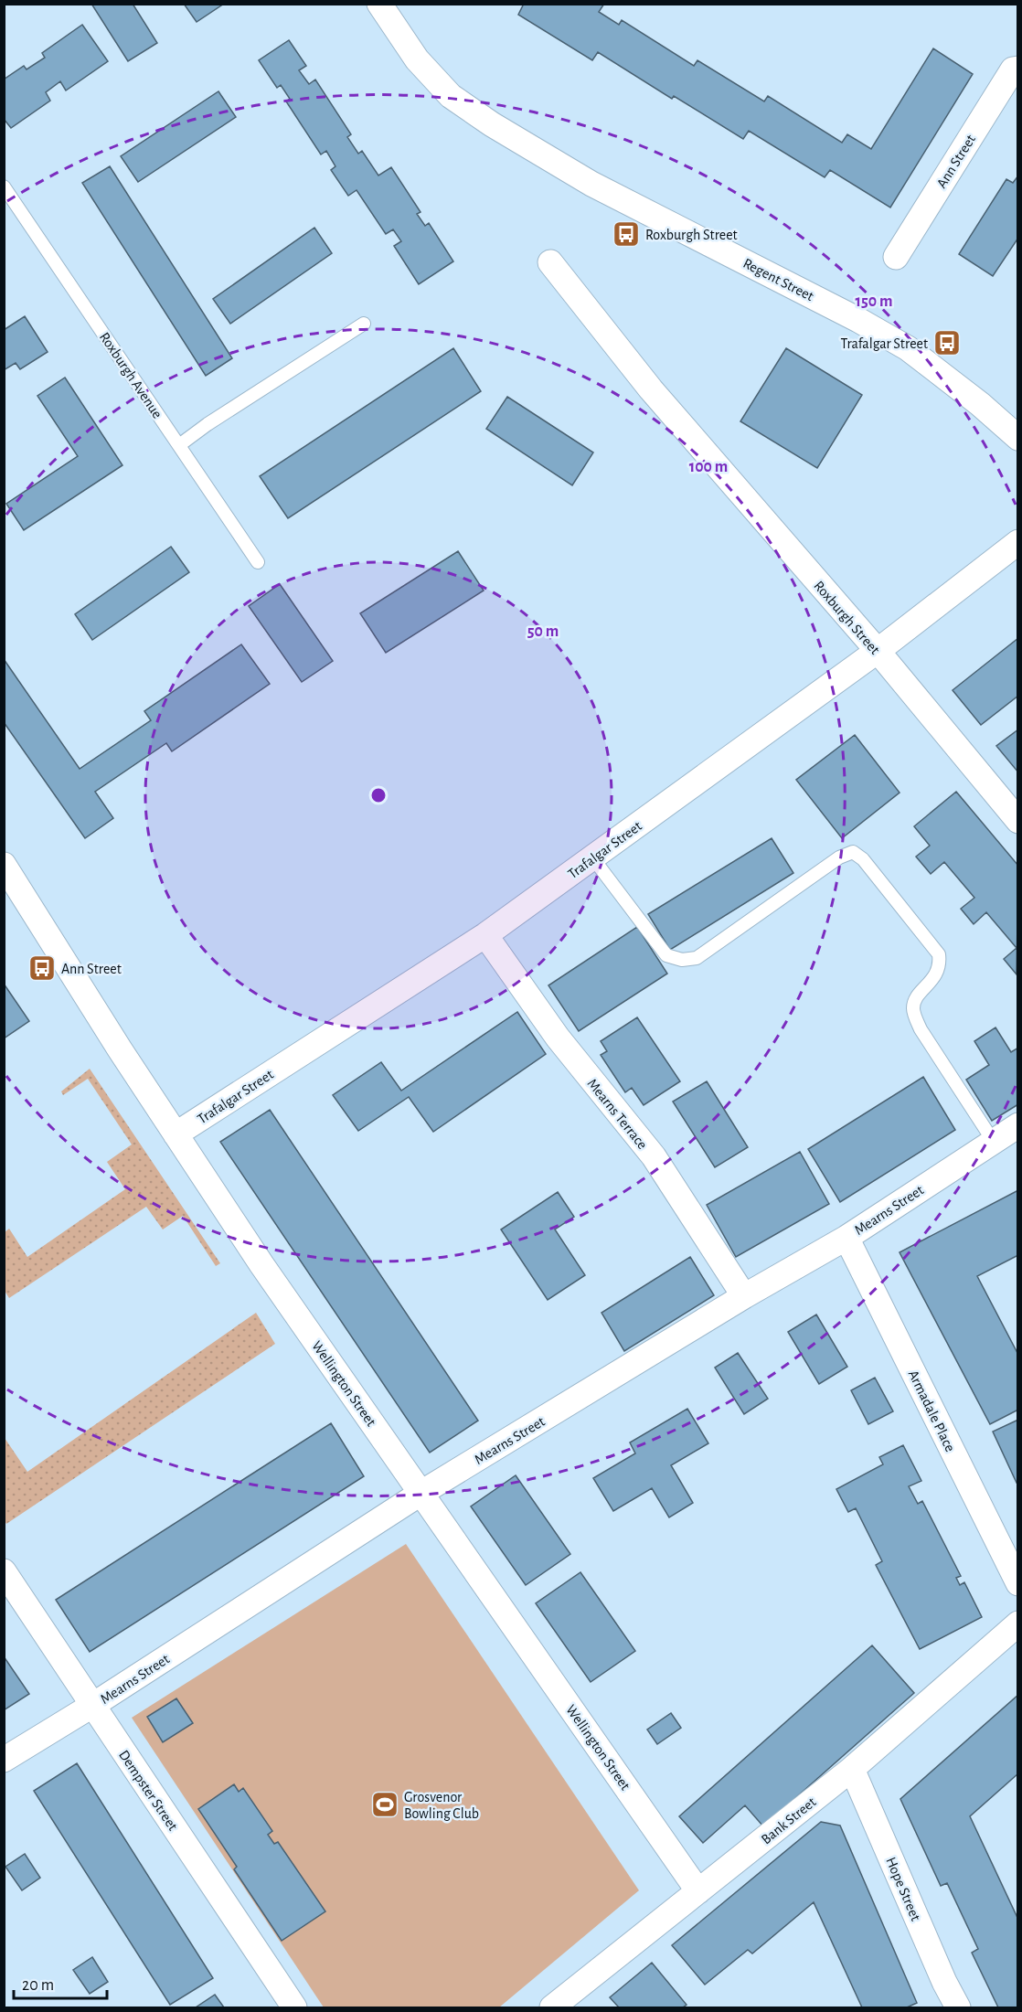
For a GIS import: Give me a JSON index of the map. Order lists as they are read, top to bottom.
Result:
{
  "streets": {
    "street": [
      "Ann Street",
      "Regent Street",
      "Roxburgh Street",
      "Trafalgar Street",
      "Mearns Terrace",
      "Mearns Street",
      "Wellington Street",
      "Armadale Place",
      "Dempster Street",
      "Bank Street",
      "Hope Street"
    ],
    "lane": ["Roxburgh Avenue"]
  },
  "crossings": [
    ["Roxburgh Street", "Trafalgar Street"],
    ["Trafalgar Street", "Mearns Terrace"],
    ["Trafalgar Street", "Wellington Street"],
    ["Mearns Terrace", "Mearns Street"],
    ["Mearns Street", "Wellington Street"],
    ["Mearns Street", "Armadale Place"],
    ["Mearns Street", "Dempster Street"],
    ["Wellington Street", "Bank Street"],
    ["Bank Street", "Hope Street"]
  ],
  "places": {
    "bus stop": ["Roxburgh Street", "Trafalgar Street", "Ann Street"],
    "sports": ["Grosvenor Bowling Club"]
  },
  "scale_bar": "20 m",
  "rings": ["150 m", "100 m", "50 m"]
}
